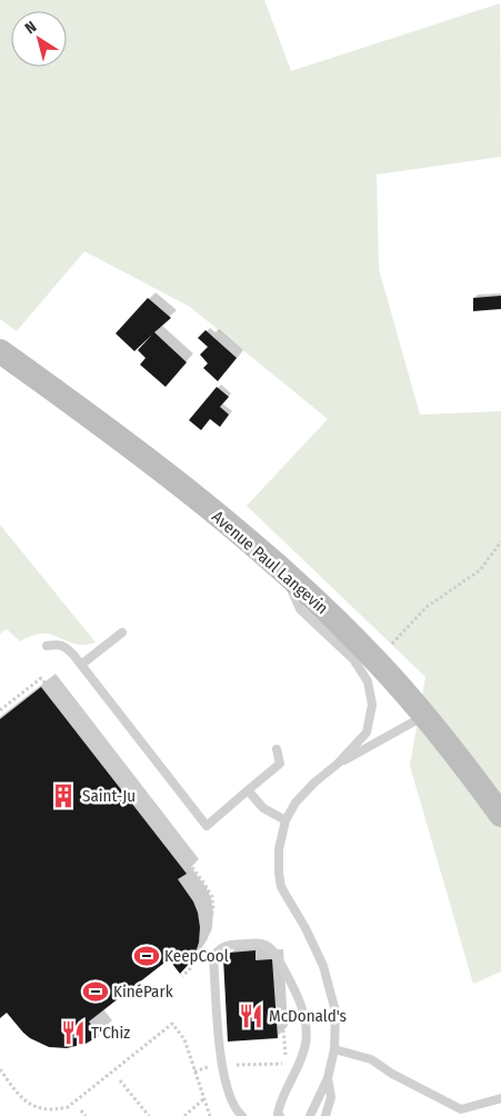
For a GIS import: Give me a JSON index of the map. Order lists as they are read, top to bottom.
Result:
{
  "streets": {
    "main road": ["Avenue Paul Langevin"]
  },
  "places": {
    "building": ["Saint-Ju"],
    "sports": ["KeepCool", "KinéPark"],
    "restaurant": ["McDonald's", "T'Chiz"]
  },
  "north": "top left"
}
